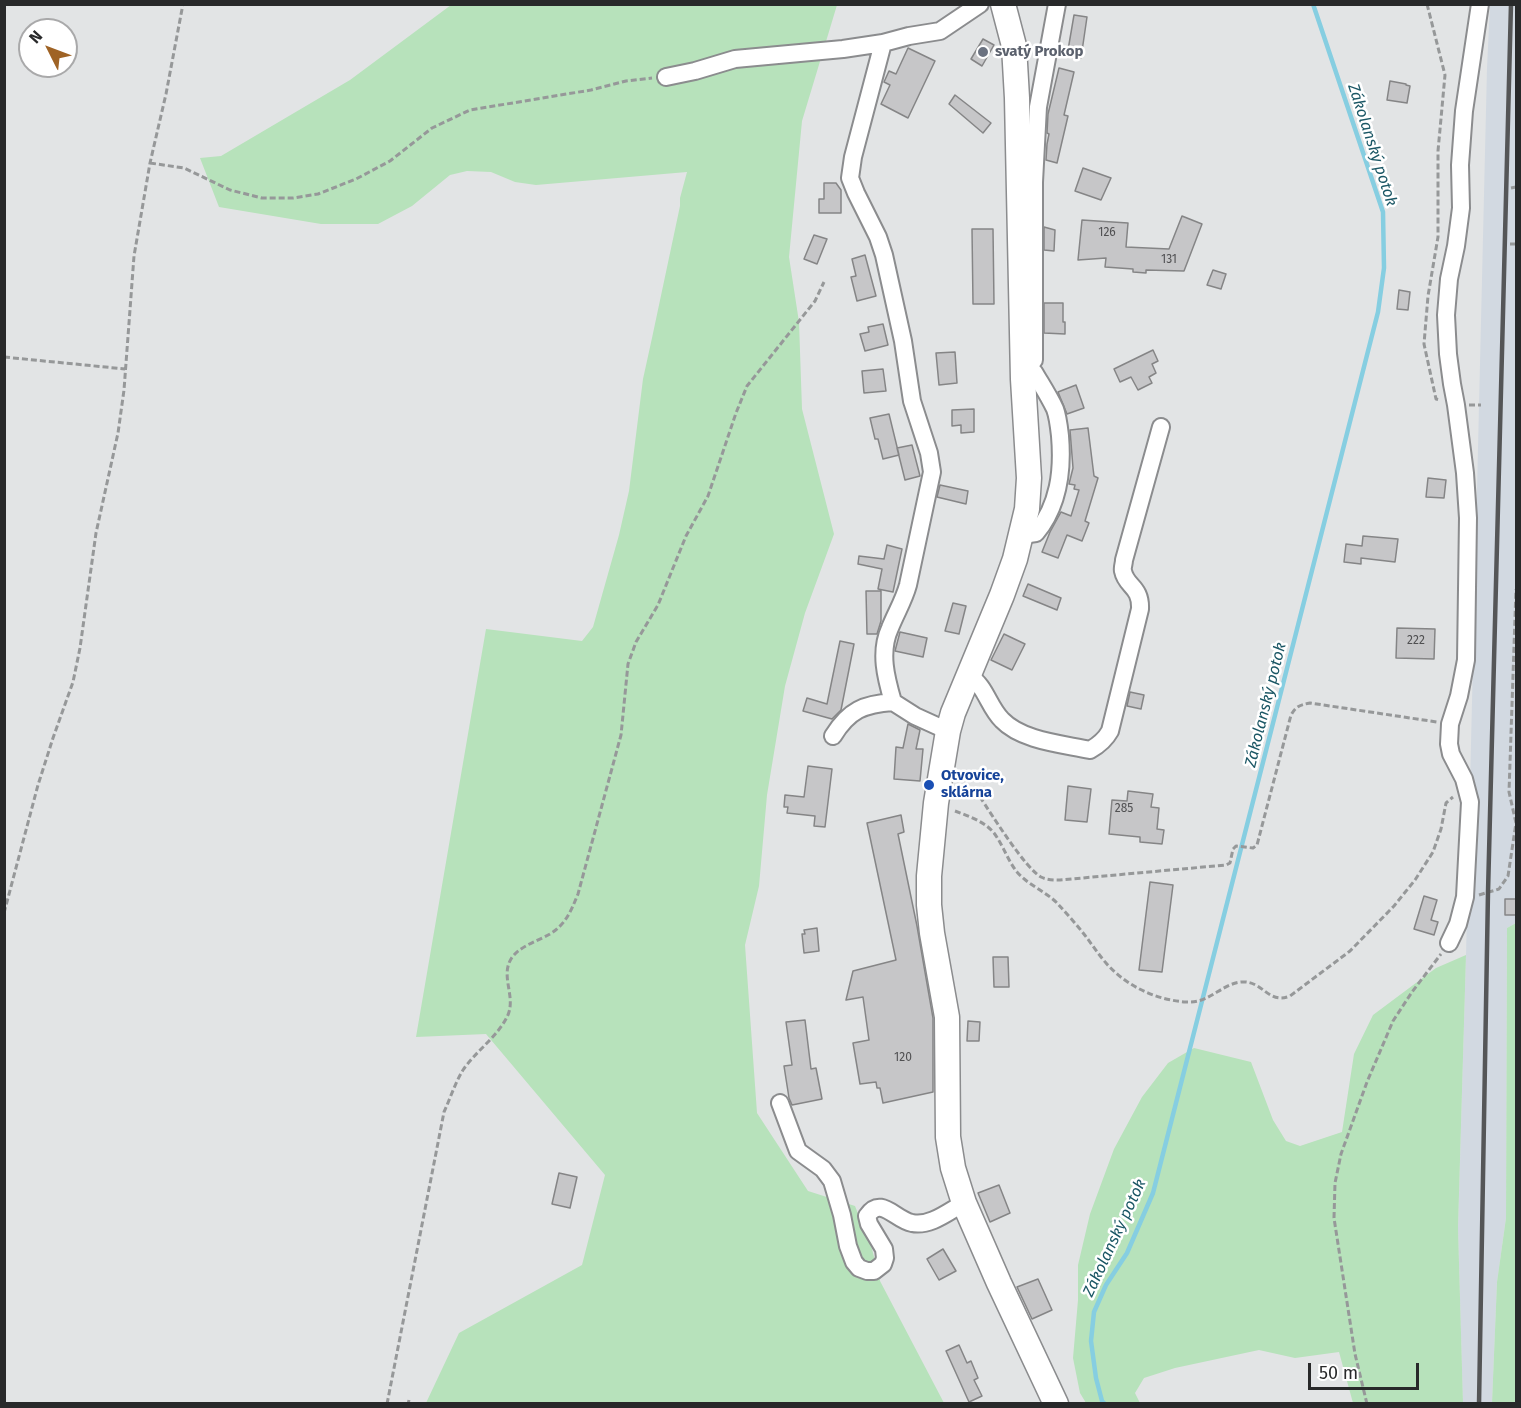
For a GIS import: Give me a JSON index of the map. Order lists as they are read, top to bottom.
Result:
{
  "water": ["Zákolanský potok"],
  "places": ["svatý Prokop", "Otvovice, sklárna"],
  "house_numbers": [
    "126",
    "131",
    "222",
    "285",
    "120"
  ],
  "scale_bar": "50 m",
  "north": "top left"
}
